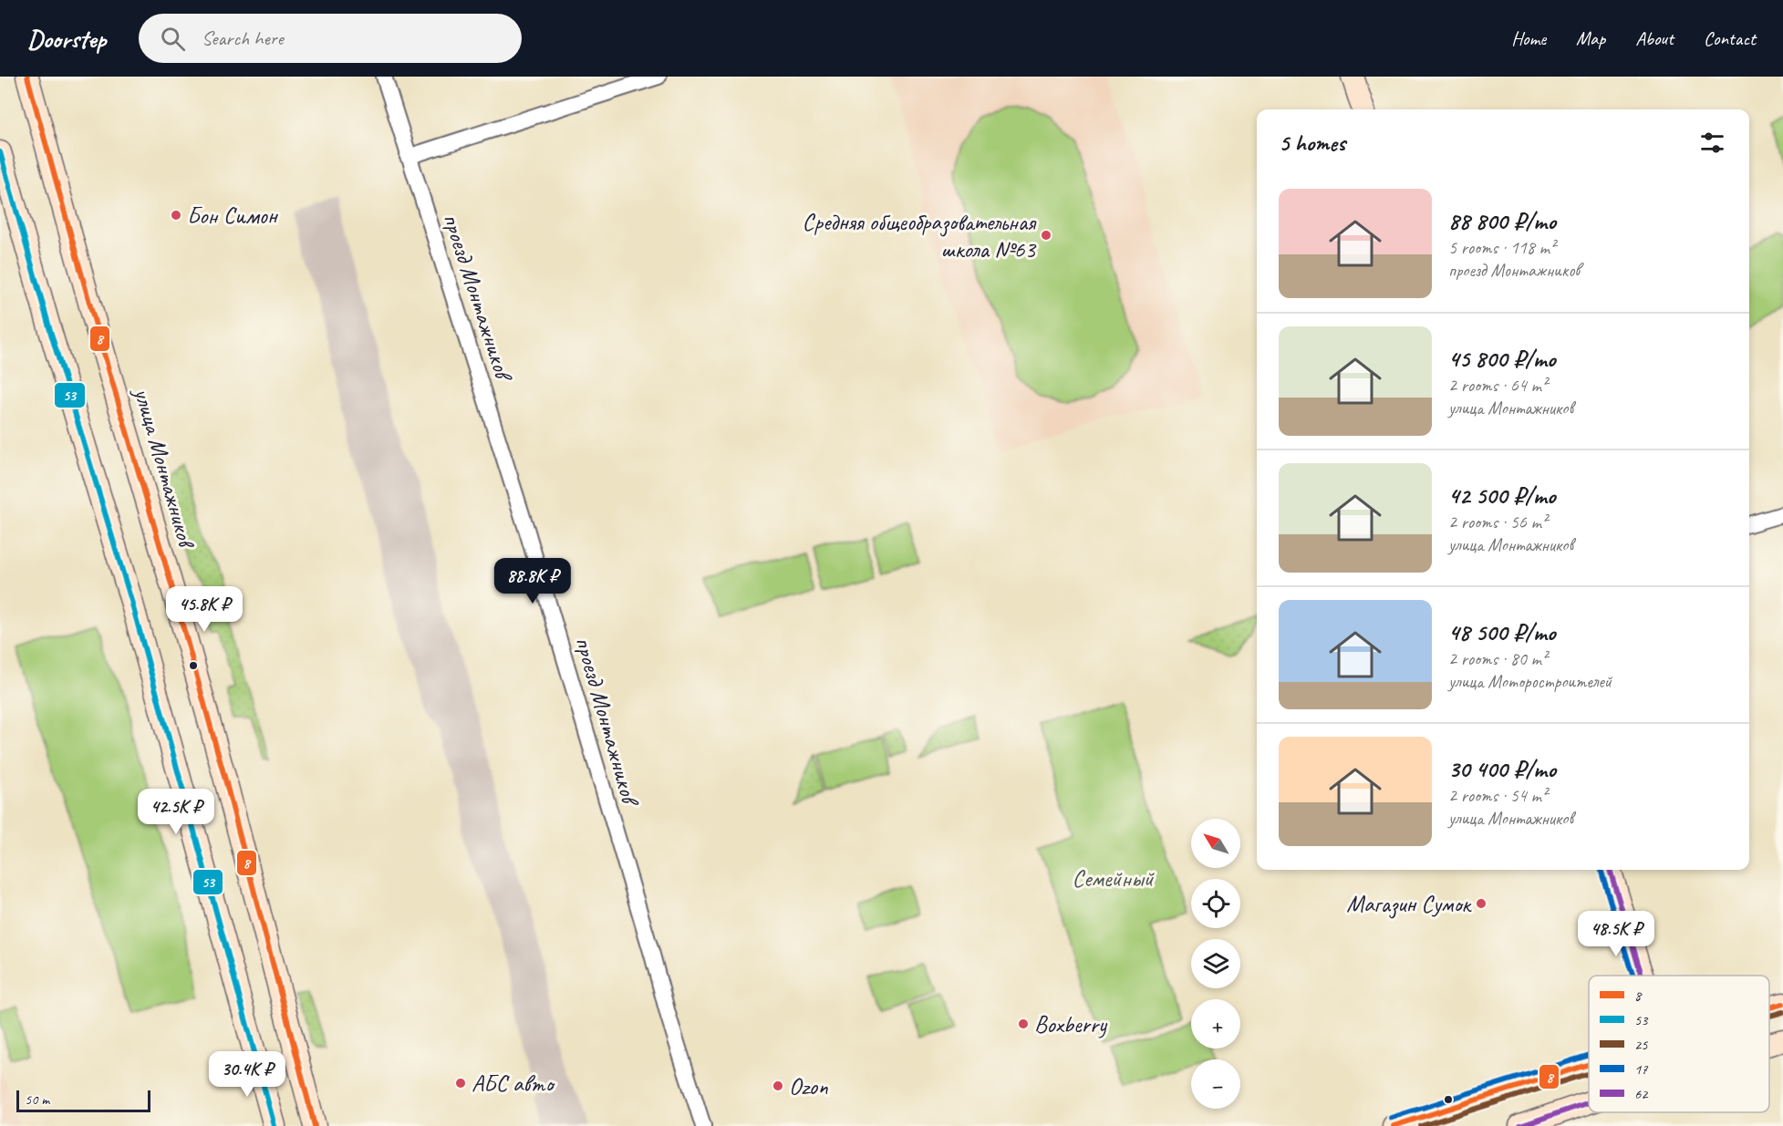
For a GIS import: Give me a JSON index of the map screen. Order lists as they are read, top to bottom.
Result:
{
  "streets": {
    "main road": ["улица Монтажников"],
    "street": ["проезд Монтажников"]
  },
  "parks": ["Семейный"],
  "places": [
    "Бон Симон",
    "Средняя общеобразовательная школа №63",
    "Магазин Сумок",
    "Boxberry",
    "АБС авто",
    "Ozon"
  ],
  "lines": [
    "transit line 8",
    "transit line 53",
    "transit line 17",
    "transit line 62",
    "transit line 25"
  ],
  "legend": [
    "8",
    "53",
    "25",
    "17",
    "62"
  ],
  "scale_bar": "50 m",
  "north": "top left",
  "page": {
    "header": "Doorstep",
    "search": "Search here",
    "nav": [
      "Home",
      "Map",
      "About",
      "Contact"
    ],
    "heading": "5 homes",
    "list": [
      {
        "name": "88 800 ₽/mo",
        "note": "5 rooms · 118 m² · проезд Монтажников"
      },
      {
        "name": "45 800 ₽/mo",
        "note": "2 rooms · 64 m² · улица Монтажников"
      },
      {
        "name": "42 500 ₽/mo",
        "note": "2 rooms · 56 m² · улица Монтажников"
      },
      {
        "name": "48 500 ₽/mo",
        "note": "2 rooms · 80 m² · улица Моторостроителей"
      },
      {
        "name": "30 400 ₽/mo",
        "note": "2 rooms · 54 m² · улица Монтажников"
      }
    ],
    "price": [
      "88.8K ₽",
      "45.8K ₽",
      "42.5K ₽",
      "48.5K ₽",
      "30.4K ₽"
    ],
    "map_buttons": ["+", "−"],
    "scale": "50 m"
  }
}
